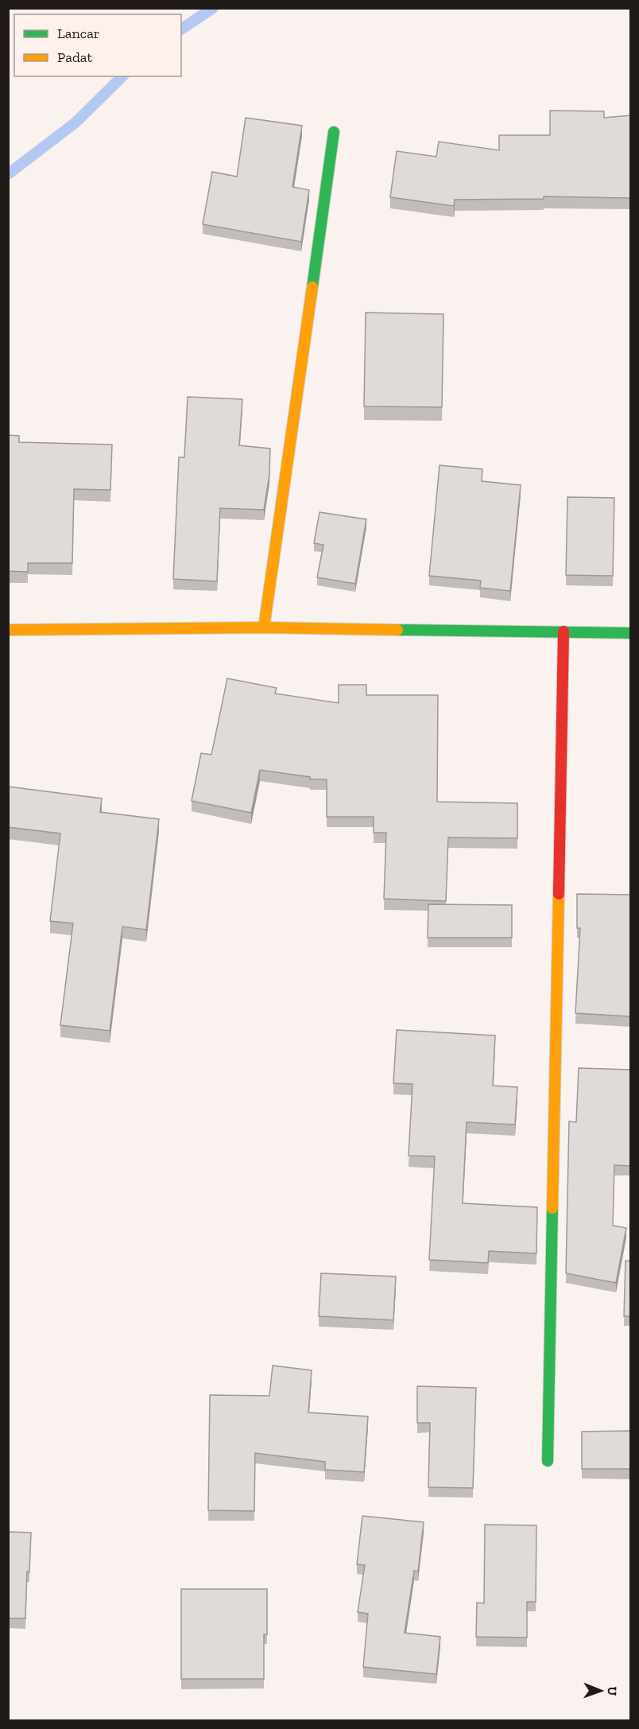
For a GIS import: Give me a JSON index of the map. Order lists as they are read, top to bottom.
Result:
{
  "legend": ["Lancar", "Padat"],
  "north": "right"
}
